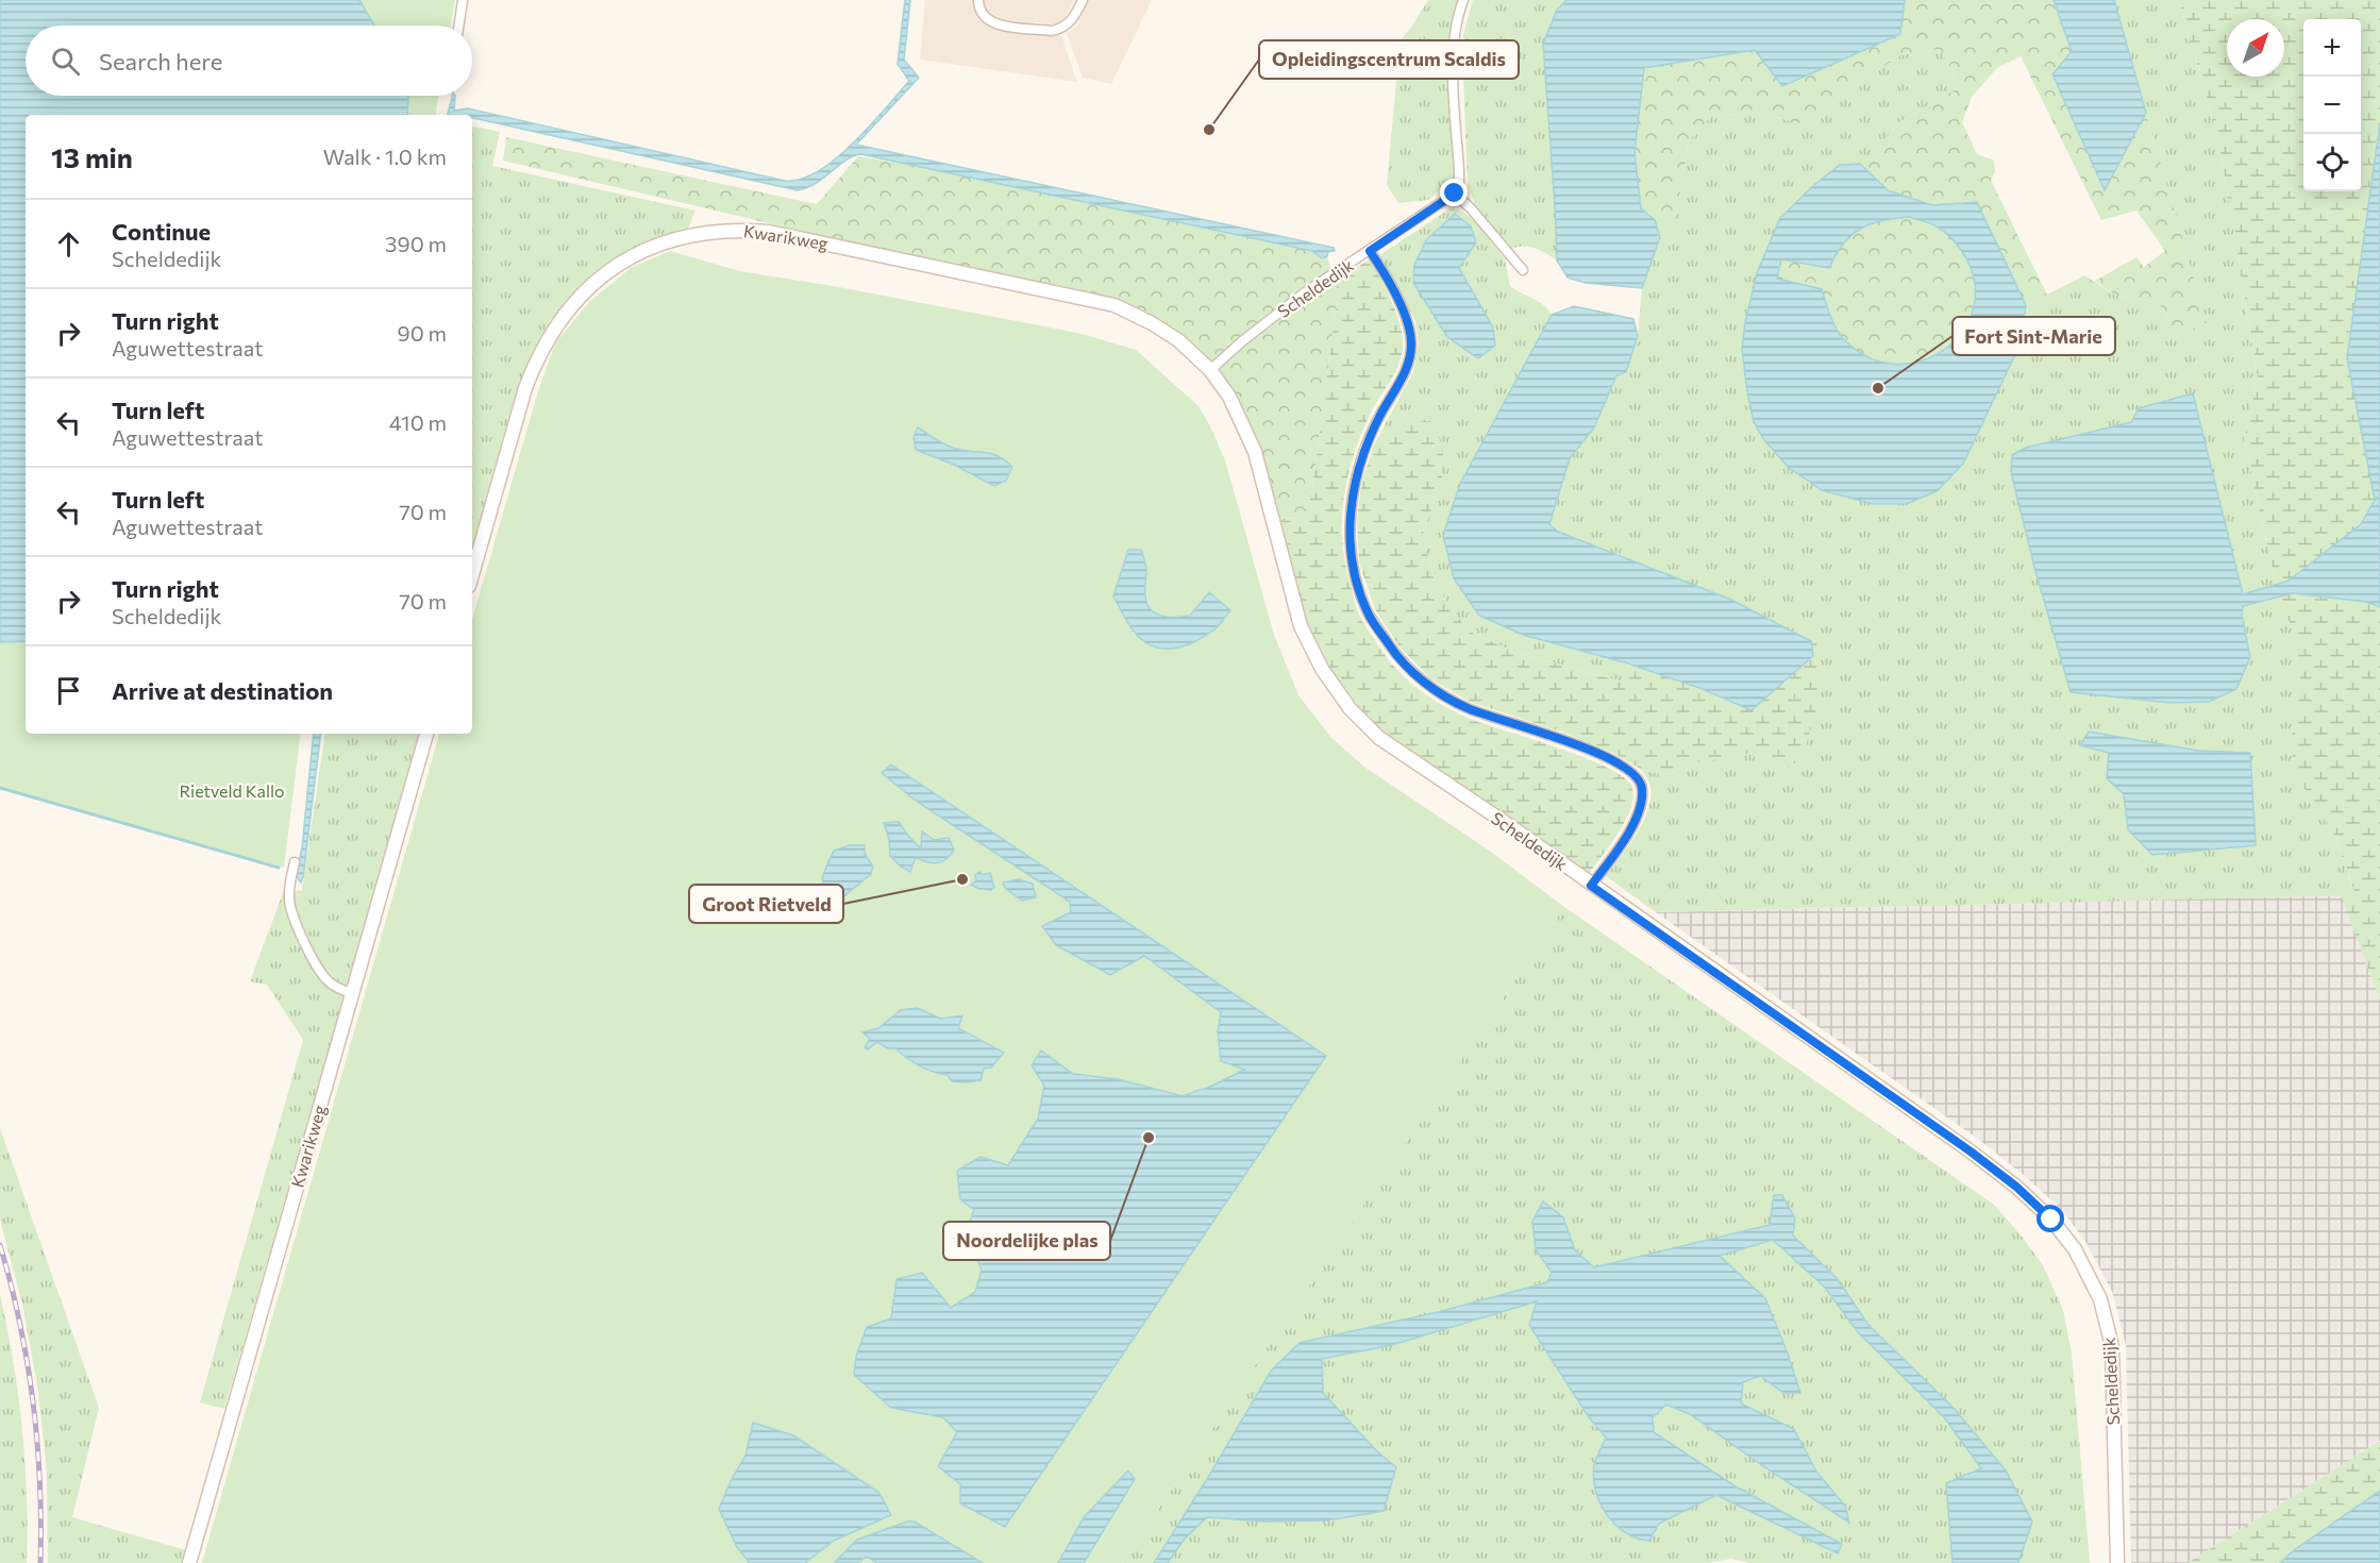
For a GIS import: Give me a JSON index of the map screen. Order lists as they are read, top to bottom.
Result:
{
  "streets": {
    "street": ["Kwarikweg", "Scheldedijk"]
  },
  "crossings": [
    ["Kwarikweg", "Scheldedijk"]
  ],
  "parks": ["Rietveld Kallo"],
  "places": [
    "Opleidingscentrum Scaldis",
    "Fort Sint-Marie",
    "Groot Rietveld",
    "Noordelijke plas"
  ],
  "north": "top right",
  "page": {
    "map_buttons": ["+", "−"],
    "search": "Search here",
    "heading": ["13 min", "Walk · 1.0 km"],
    "list": [
      ["Continue", "Scheldedijk", "390 m"],
      ["Turn right", "Aguwettestraat", "90 m"],
      ["Turn left", "Aguwettestraat", "410 m"],
      ["Turn left", "Aguwettestraat", "70 m"],
      ["Turn right", "Scheldedijk", "70 m"],
      "Arrive at destination"
    ]
  }
}
